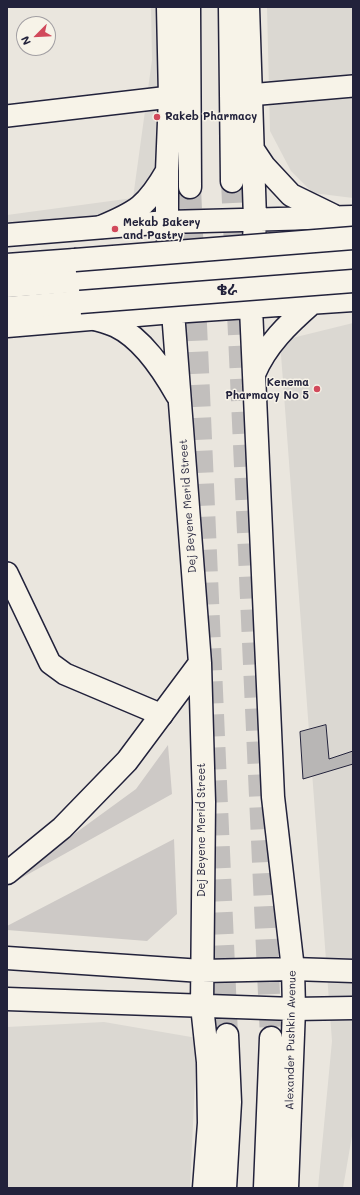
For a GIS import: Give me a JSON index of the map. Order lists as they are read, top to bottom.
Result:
{
  "streets": {
    "main road": ["Dej Beyene Merid Street", "Alexander Pushkin Avenue"]
  },
  "districts": ["ቄራ"],
  "places": ["Rakeb Pharmacy", "Mekab Bakery and Pastry", "Kenema Pharmacy No 5"],
  "north": "bottom left"
}
